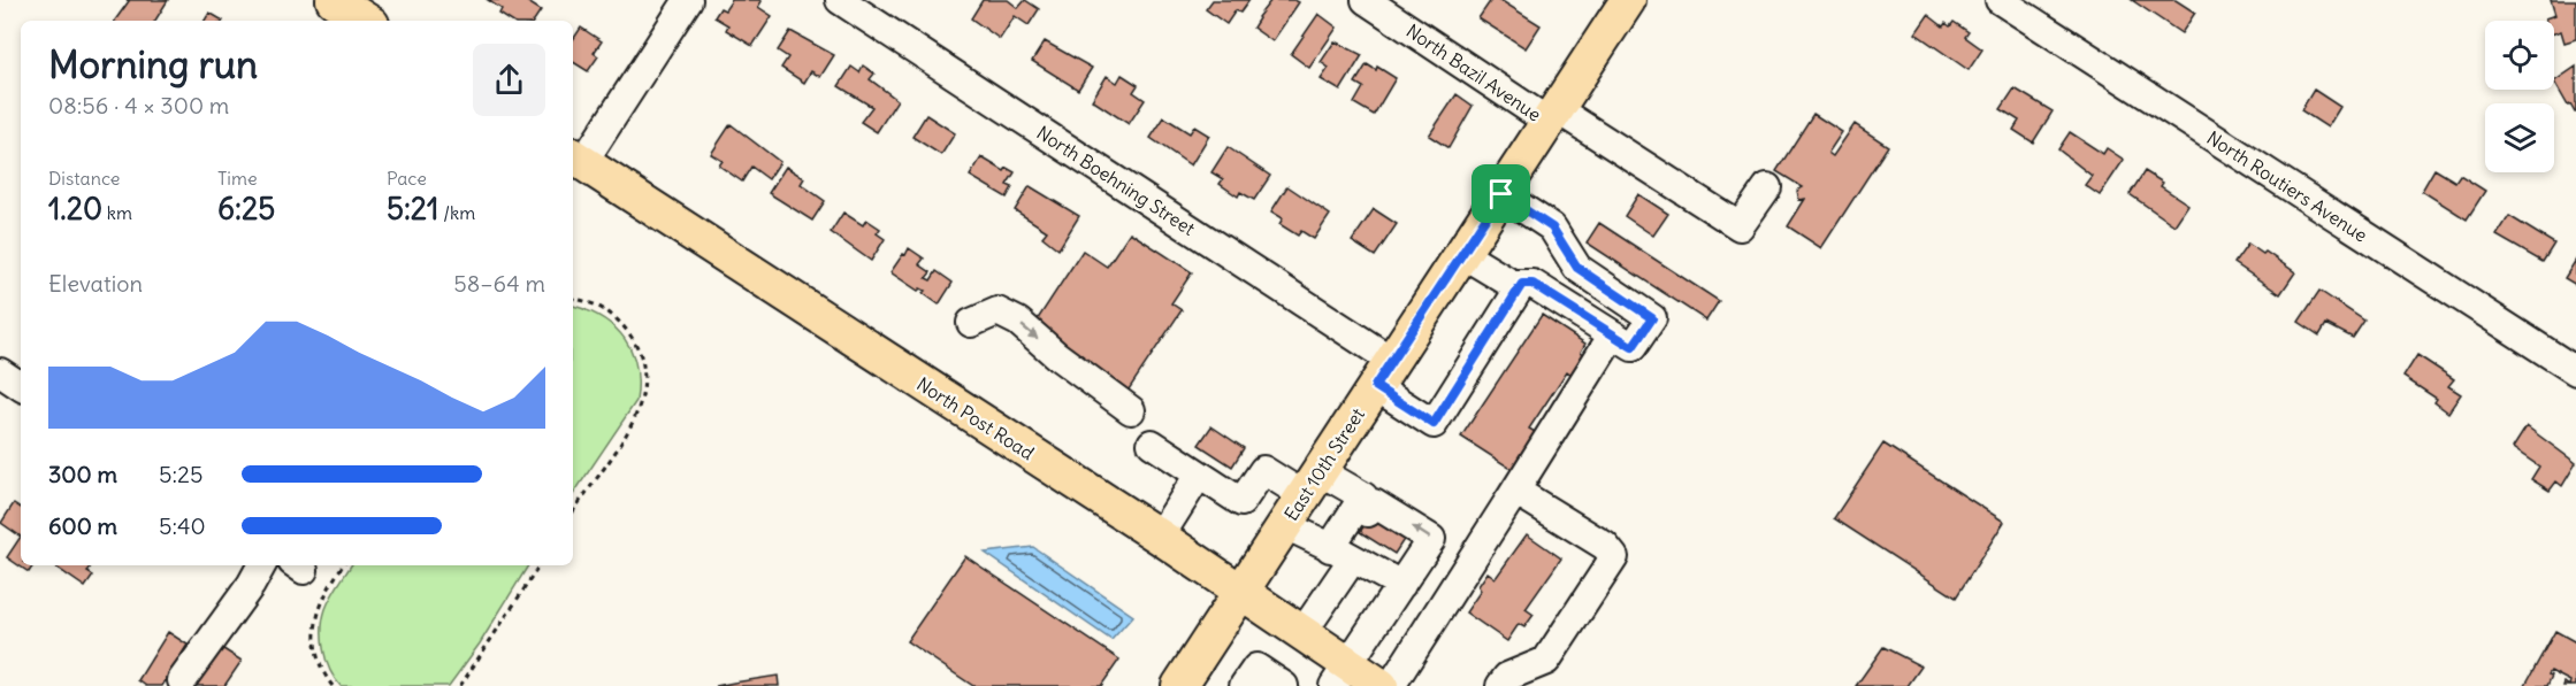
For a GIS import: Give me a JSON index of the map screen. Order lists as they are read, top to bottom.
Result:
{
  "streets": {
    "main road": ["North Post Road", "East 10th Street"],
    "street": ["North Bazil Avenue", "North Boehning Street", "North Routiers Avenue"]
  },
  "crossings": [
    ["North Bazil Avenue", "East 10th Street"],
    ["North Boehning Street", "East 10th Street"],
    ["North Post Road", "East 10th Street"]
  ],
  "page": {
    "heading": ["Morning run", "08:56 · 4 × 300 m"],
    "stats": [
      ["Distance", "1.20 km"],
      ["Time", "6:25"],
      ["Pace", "5:21 /km"]
    ],
    "chart": ["Elevation", "58–64 m"],
    "list": [
      {
        "name": "300 m",
        "note": "5:25"
      },
      {
        "name": "600 m",
        "note": "5:40"
      }
    ]
  }
}
